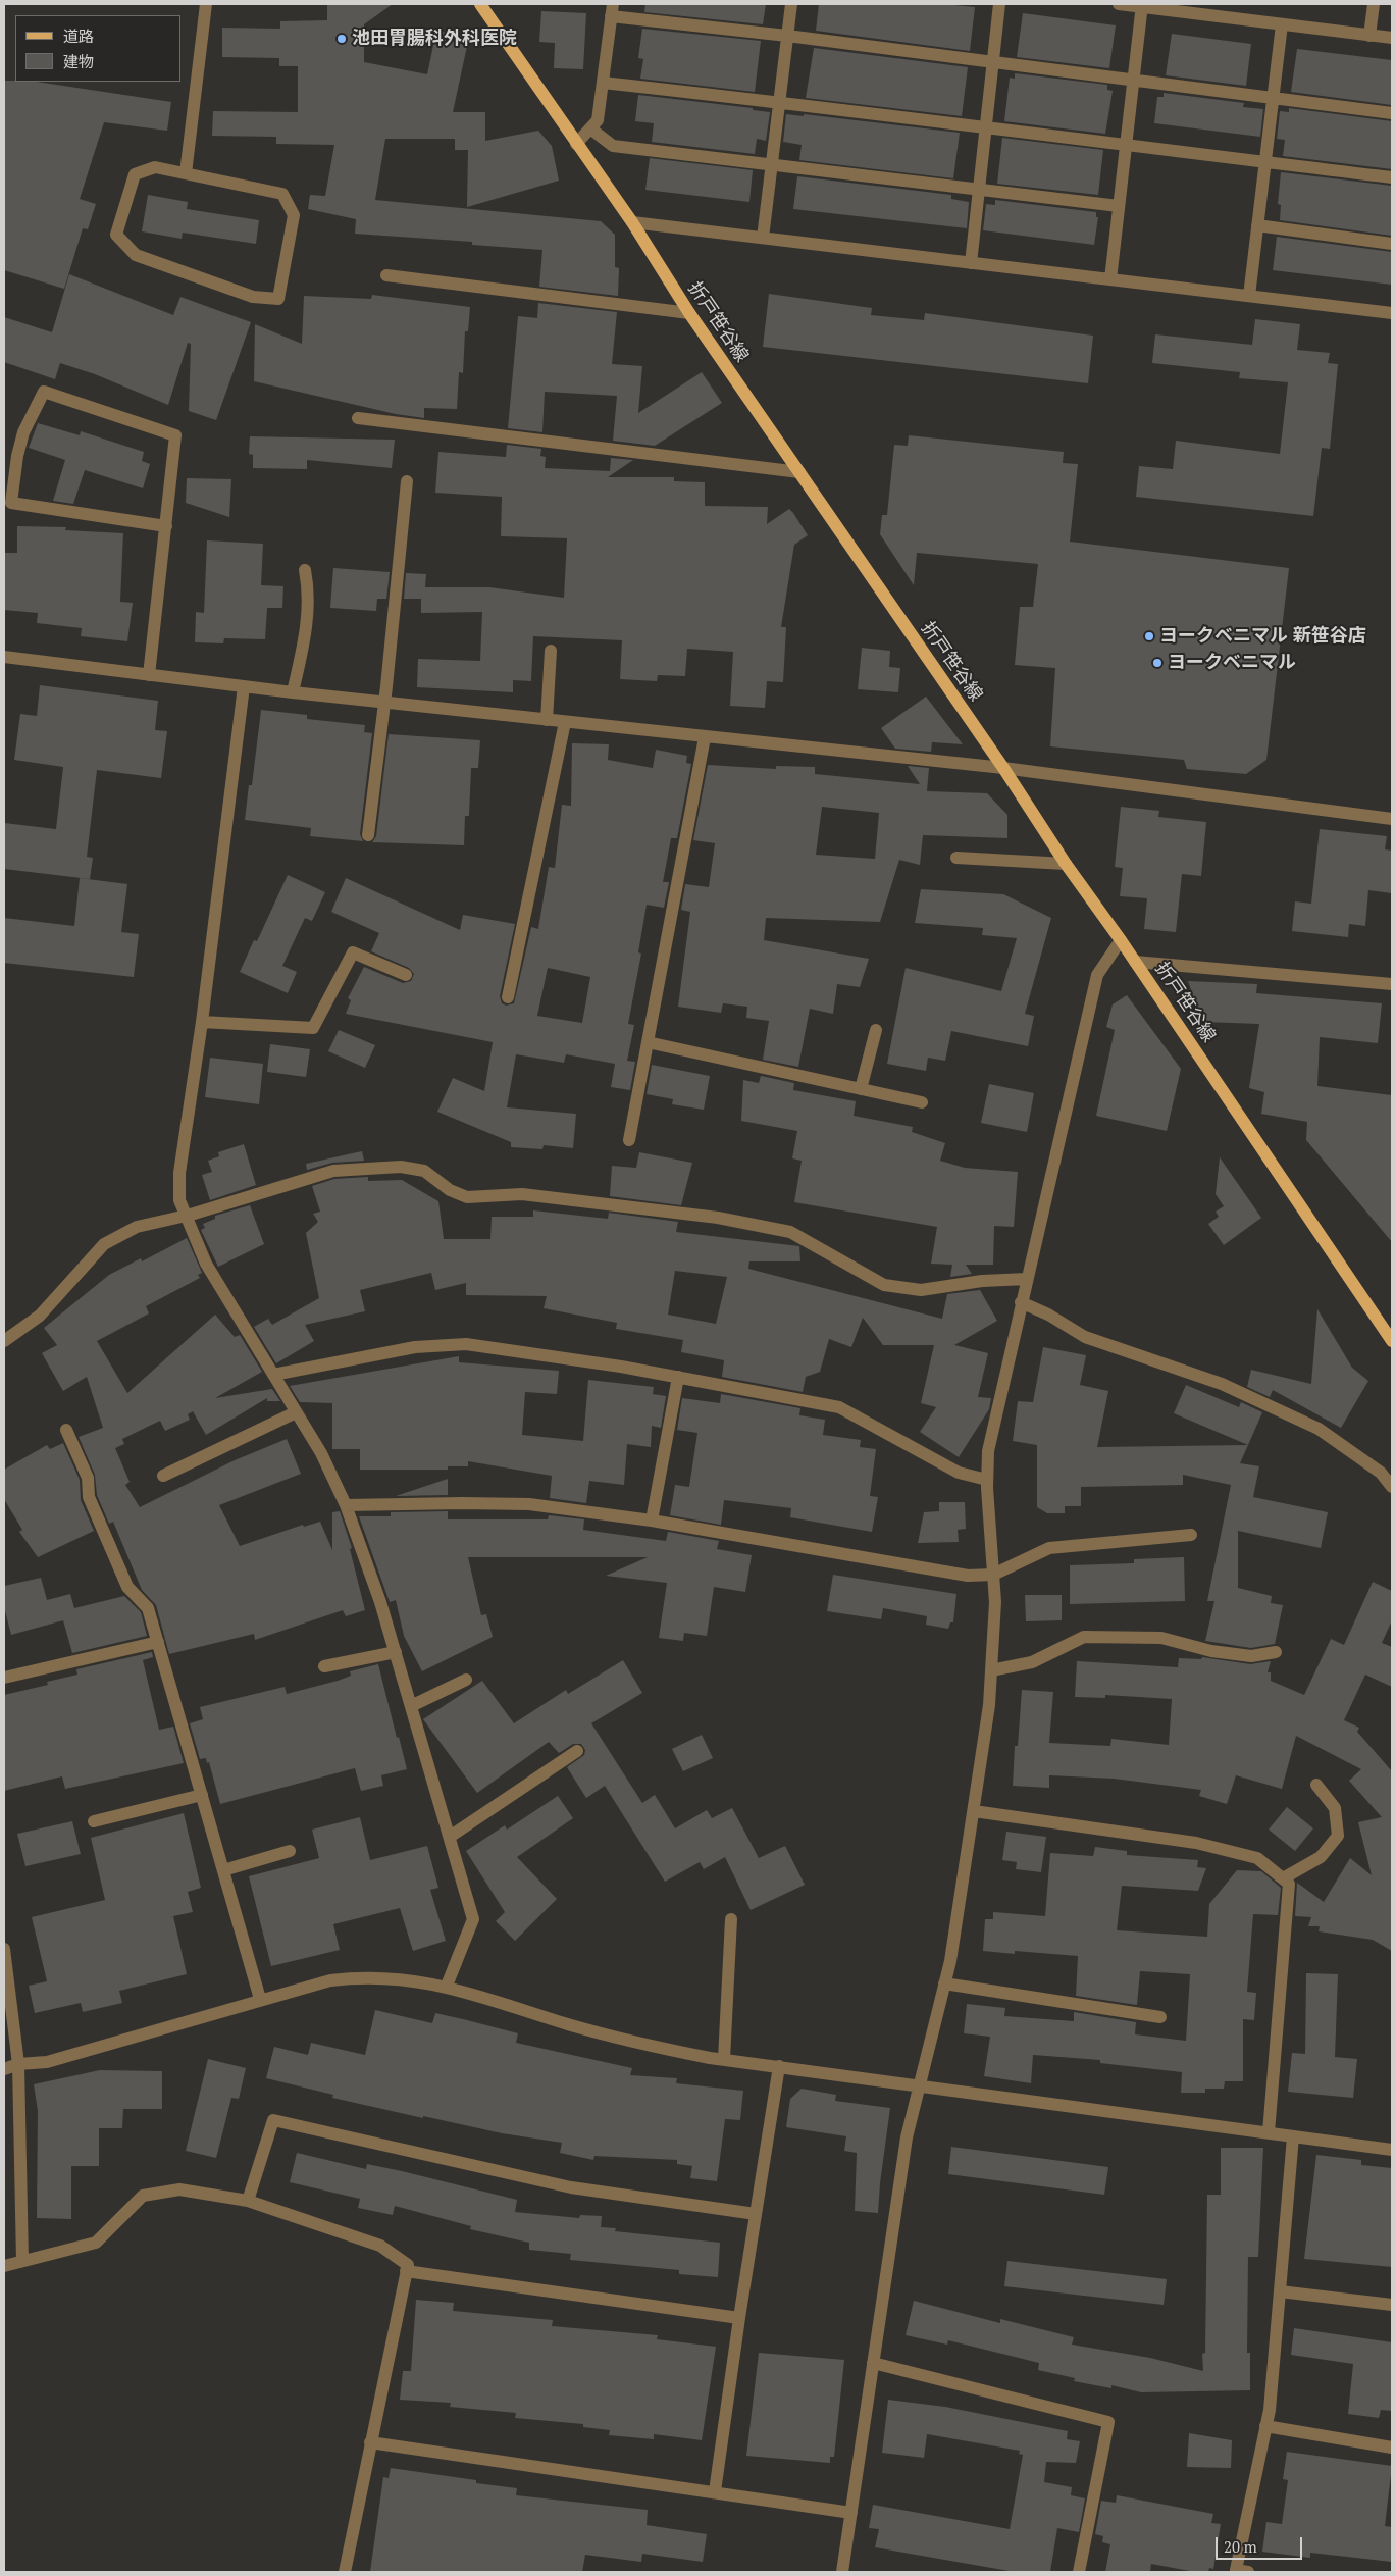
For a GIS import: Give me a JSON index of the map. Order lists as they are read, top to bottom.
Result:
{
  "streets": {
    "main road": ["折戸笹谷線"]
  },
  "places": ["池田胃腸科外科医院", "ヨークベニマル 新笹谷店", "ヨークベニマル"],
  "legend": ["道路", "建物"],
  "scale_bar": "20 m"
}
